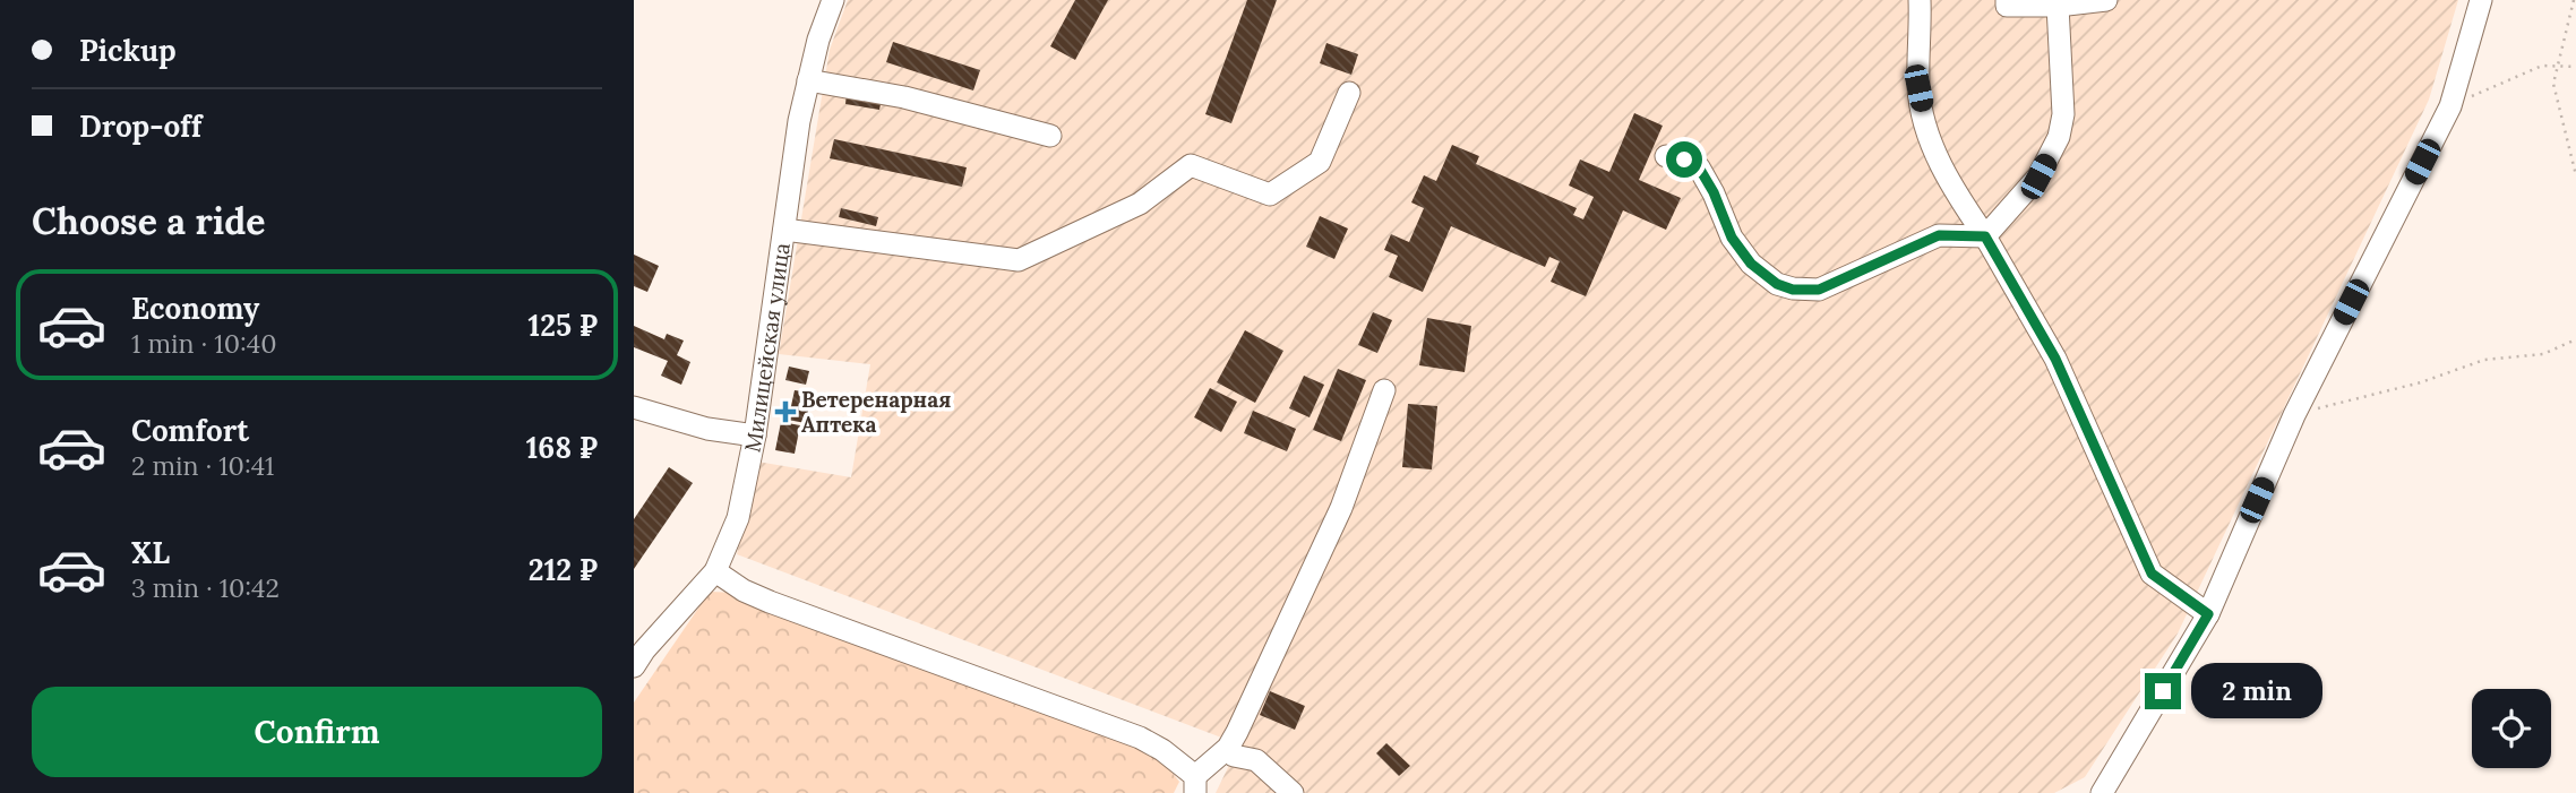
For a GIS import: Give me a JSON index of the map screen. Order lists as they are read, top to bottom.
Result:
{
  "streets": {
    "street": ["Милицейская улица"]
  },
  "places": {
    "health": ["Ветеренарная Аптека"]
  },
  "page": {
    "banner": ["Pickup", "Drop-off"],
    "heading": "Choose a ride",
    "list": [
      {
        "name": "Economy",
        "note": "1 min · 10:40",
        "value": "125 ₽"
      },
      {
        "name": "Comfort",
        "note": "2 min · 10:41",
        "value": "168 ₽"
      },
      {
        "name": "XL",
        "note": "3 min · 10:42",
        "value": "212 ₽"
      }
    ],
    "bubble": "2 min",
    "buttons": "Confirm"
  }
}
